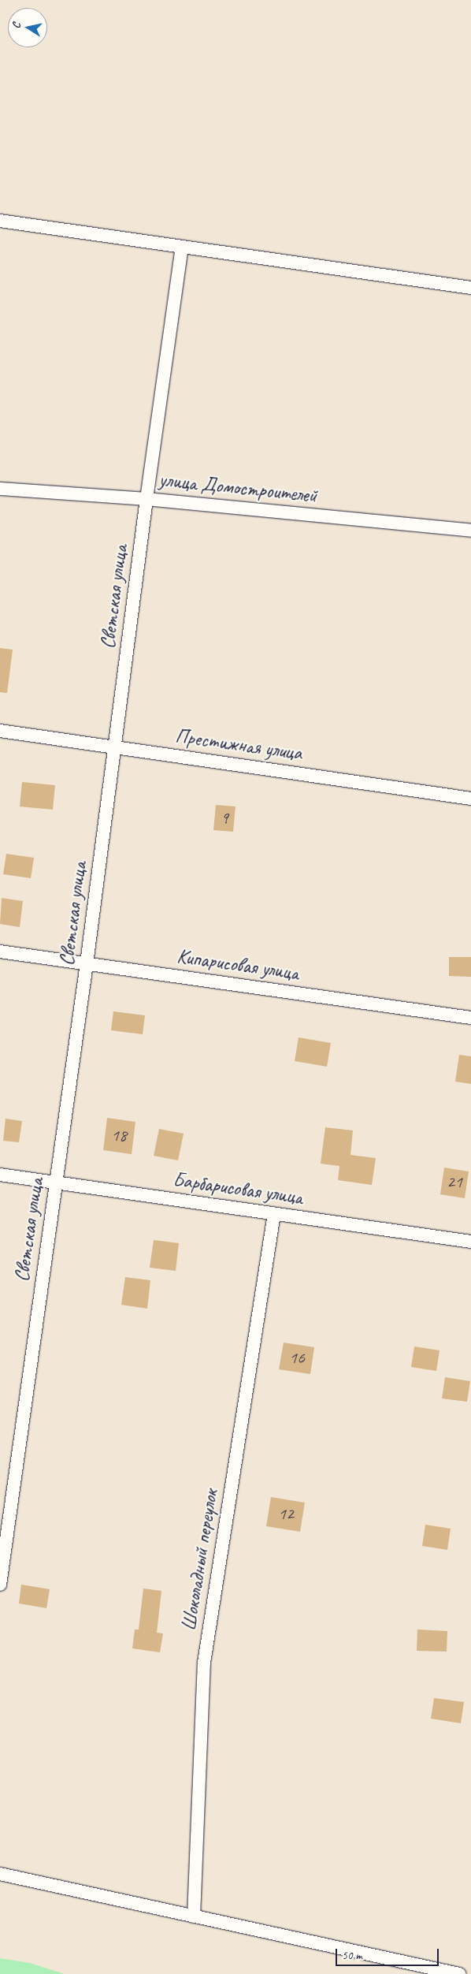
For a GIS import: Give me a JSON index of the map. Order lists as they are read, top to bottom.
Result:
{
  "streets": {
    "street": [
      "улица Домостроителей",
      "Светская улица",
      "Престижная улица",
      "Кипарисовая улица",
      "Барбарисовая улица",
      "Шоколадный переулок"
    ]
  },
  "crossings": [
    ["улица Домостроителей", "Светская улица"],
    ["Светская улица", "Престижная улица"],
    ["Светская улица", "Кипарисовая улица"],
    ["Светская улица", "Барбарисовая улица"],
    ["Барбарисовая улица", "Шоколадный переулок"]
  ],
  "house_numbers": [
    "9",
    "18",
    "21",
    "16",
    "12"
  ],
  "scale_bar": "50 m",
  "north": "left"
}
